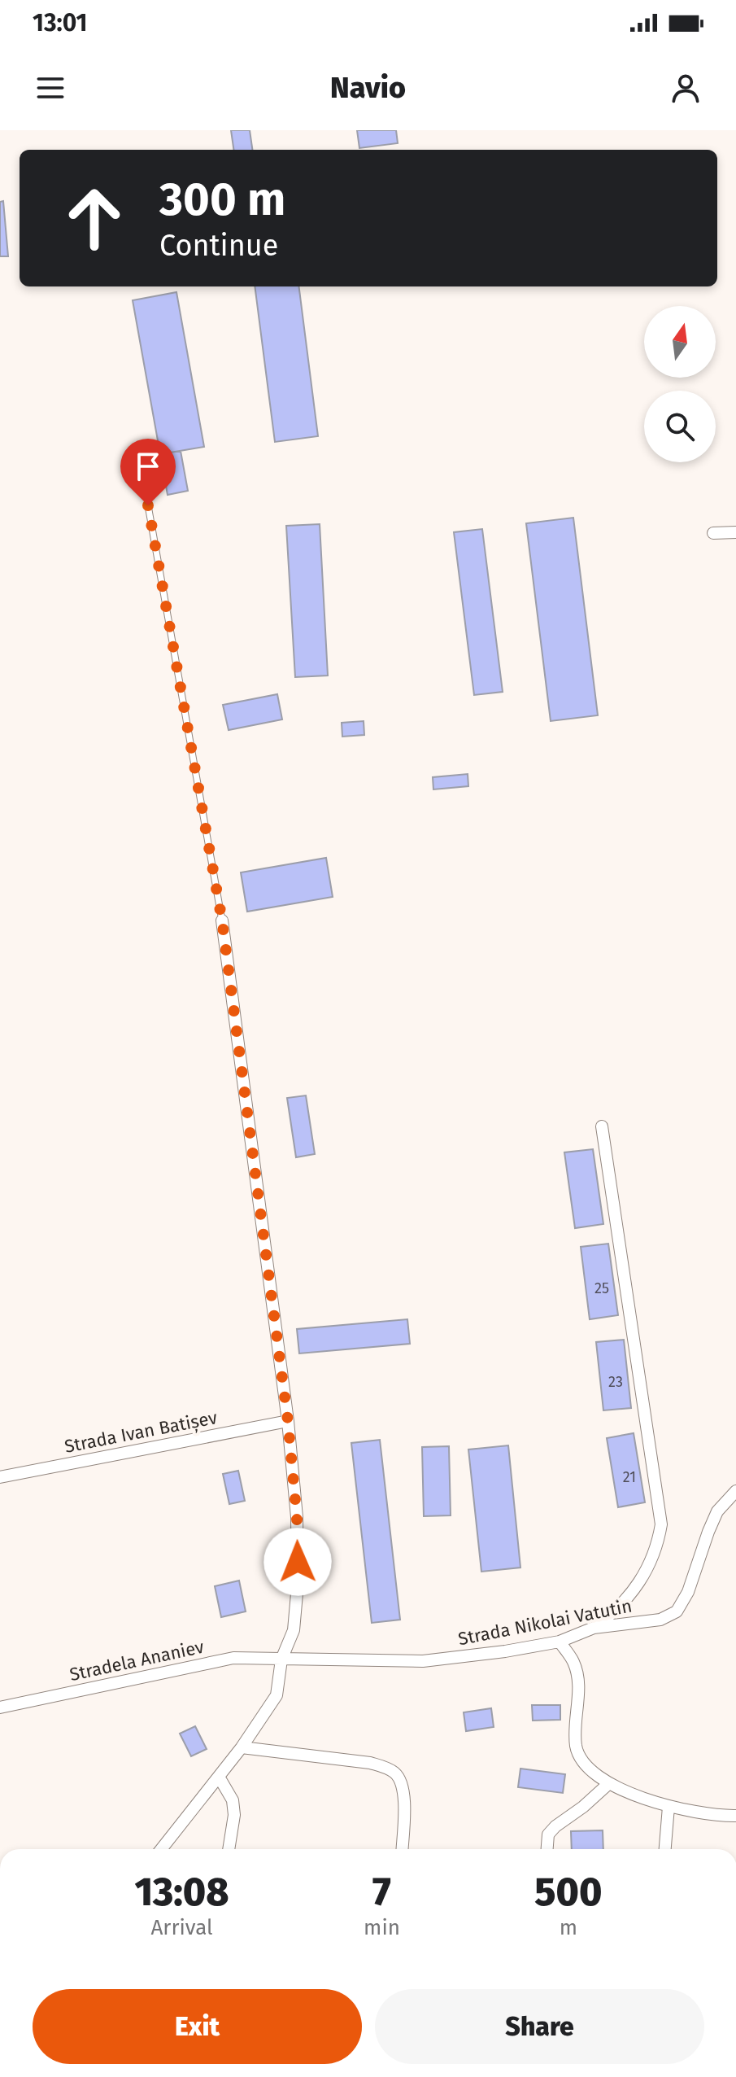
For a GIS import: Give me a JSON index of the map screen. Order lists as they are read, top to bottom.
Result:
{
  "streets": {
    "street": ["Strada Ivan Batișev", "Strada Nikolai Vatutin", "Stradela Ananiev"]
  },
  "crossings": [
    ["Strada Nikolai Vatutin", "Stradela Ananiev"]
  ],
  "house_numbers": ["25", "23", "21"],
  "north": "top",
  "page": {
    "status": "13:01",
    "header": "Navio",
    "turn": ["300 m", "Continue"],
    "eta": [
      "13:08",
      "Arrival",
      "7",
      "min",
      "500",
      "m"
    ],
    "buttons": ["Exit", "Share"]
  }
}
